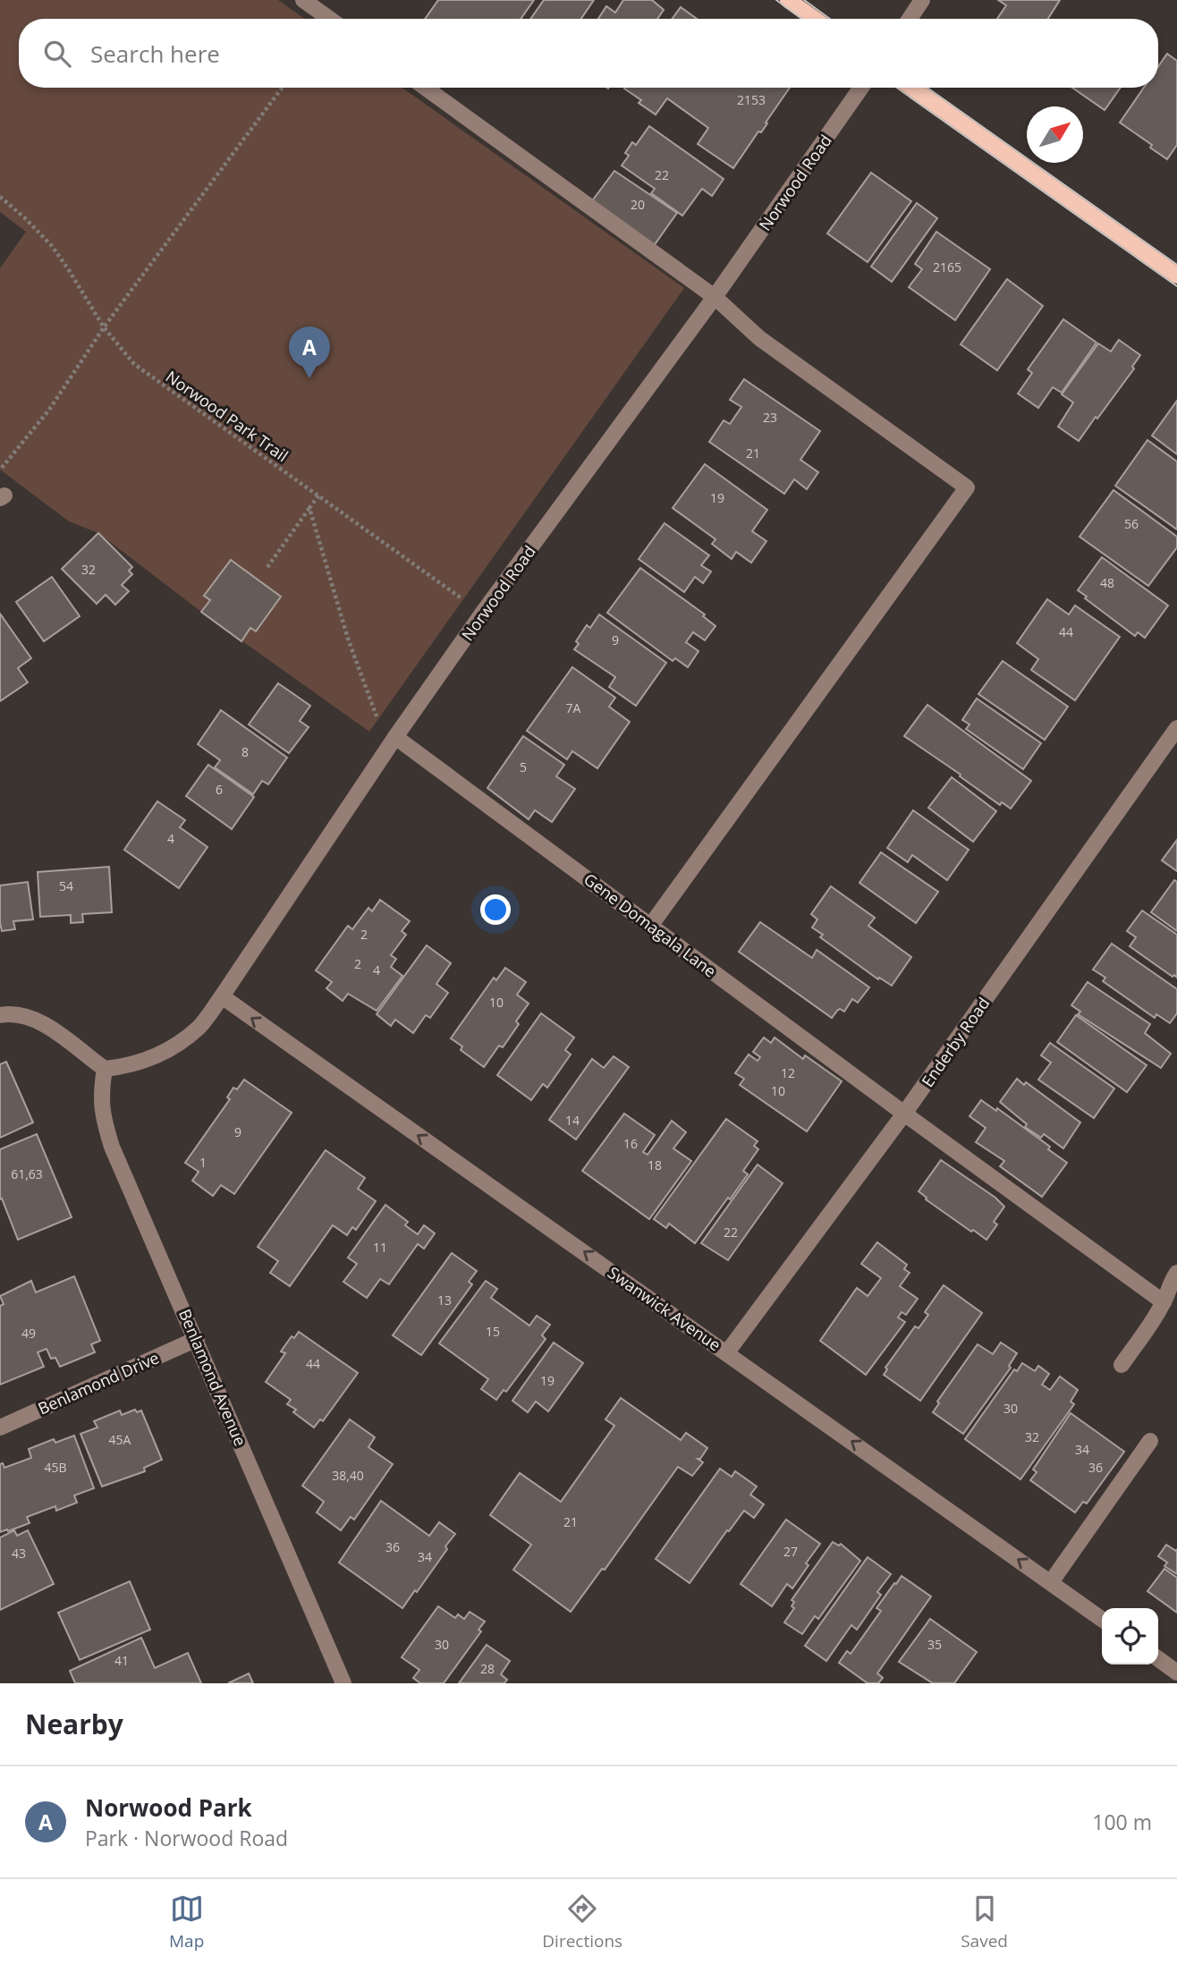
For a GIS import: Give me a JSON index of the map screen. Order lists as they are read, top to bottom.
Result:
{
  "streets": {
    "street": [
      "Norwood Road",
      "Gene Domagala Lane",
      "Enderby Road",
      "Swanwick Avenue",
      "Benlamond Avenue",
      "Benlamond Drive"
    ],
    "path": ["Norwood Park Trail"]
  },
  "crossings": [
    ["Norwood Road", "Norwood Park Trail"],
    ["Norwood Road", "Gene Domagala Lane"],
    ["Norwood Road", "Swanwick Avenue"],
    ["Norwood Road", "Benlamond Avenue"],
    ["Gene Domagala Lane", "Enderby Road"],
    ["Enderby Road", "Swanwick Avenue"],
    ["Benlamond Avenue", "Benlamond Drive"]
  ],
  "one_way": ["Swanwick Avenue"],
  "house_numbers": [
    "2153",
    "22",
    "20",
    "2165",
    "23",
    "21",
    "19",
    "56",
    "32",
    "48",
    "44",
    "9",
    "7A",
    "8",
    "5",
    "6",
    "4",
    "54",
    "2",
    "2",
    "4",
    "10",
    "12",
    "10",
    "14",
    "9",
    "16",
    "1",
    "18",
    "61,63",
    "22",
    "11",
    "13",
    "15",
    "49",
    "44",
    "19",
    "30",
    "32",
    "45A",
    "34",
    "45B",
    "36",
    "38,40",
    "21",
    "36",
    "27",
    "43",
    "34",
    "30",
    "35",
    "41",
    "28"
  ],
  "north": "top right",
  "page": {
    "search": "Search here",
    "pins": "A",
    "heading": "Nearby",
    "list": [
      {
        "mark": "A",
        "name": "Norwood Park",
        "note": "Park · Norwood Road",
        "value": "100 m"
      }
    ],
    "nav": ["Map", "Directions", "Saved"]
  }
}
